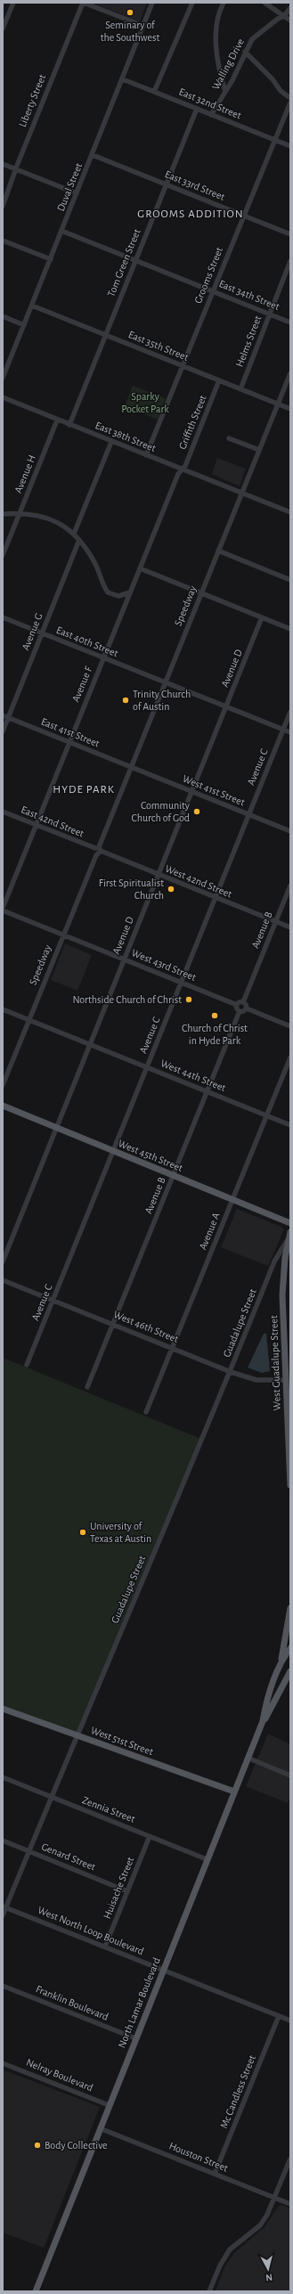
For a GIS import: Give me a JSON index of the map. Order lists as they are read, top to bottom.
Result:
{
  "streets": {
    "main road": [
      "West 45th Street",
      "Guadalupe Street",
      "West Guadalupe Street",
      "West 51st Street",
      "North Lamar Boulevard"
    ],
    "street": [
      "Walling Drive",
      "Liberty Street",
      "East 32nd Street",
      "East 33rd Street",
      "Duval Street",
      "Tom Green Street",
      "Grooms Street",
      "East 34th Street",
      "Helms Street",
      "East 35th Street",
      "Griffith Street",
      "East 38th Street",
      "Avenue H",
      "Speedway",
      "Avenue G",
      "East 40th Street",
      "Avenue D",
      "Avenue F",
      "East 41st Street",
      "Avenue C",
      "West 41st Street",
      "East 42nd Street",
      "West 42nd Street",
      "Avenue B",
      "West 43rd Street",
      "West 44th Street",
      "Avenue A",
      "West 46th Street",
      "Zennia Street",
      "Genard Street",
      "Huisache Street",
      "West North Loop Boulevard",
      "Franklin Boulevard",
      "Nelray Boulevard",
      "Mc Candless Street",
      "Houston Street"
    ]
  },
  "crossings": [
    ["Walling Drive", "East 32nd Street"],
    ["East 32nd Street", "Duval Street"],
    ["East 32nd Street", "Tom Green Street"],
    ["East 32nd Street", "Grooms Street"],
    ["East 33rd Street", "Duval Street"],
    ["East 33rd Street", "Tom Green Street"],
    ["East 33rd Street", "Grooms Street"],
    ["Duval Street", "East 34th Street"],
    ["Duval Street", "East 35th Street"],
    ["Tom Green Street", "East 34th Street"],
    ["Tom Green Street", "East 35th Street"],
    ["Tom Green Street", "East 38th Street"],
    ["Grooms Street", "East 34th Street"],
    ["Grooms Street", "East 35th Street"],
    ["Grooms Street", "East 38th Street"],
    ["East 34th Street", "Helms Street"],
    ["Helms Street", "East 35th Street"],
    ["East 35th Street", "Griffith Street"],
    ["East 35th Street", "Speedway"],
    ["Griffith Street", "East 38th Street"],
    ["Griffith Street", "Avenue F"],
    ["East 38th Street", "Avenue H"],
    ["East 38th Street", "Speedway"],
    ["East 38th Street", "Avenue F"],
    ["Speedway", "East 40th Street"],
    ["Speedway", "East 41st Street"],
    ["Speedway", "West 41st Street"],
    ["Speedway", "East 42nd Street"],
    ["Speedway", "West 42nd Street"],
    ["Speedway", "West 43rd Street"],
    ["Speedway", "West 44th Street"],
    ["Avenue G", "East 40th Street"],
    ["Avenue G", "East 41st Street"],
    ["East 40th Street", "Avenue D"],
    ["East 40th Street", "Avenue F"],
    ["East 40th Street", "Avenue C"],
    ["Avenue D", "West 41st Street"],
    ["Avenue D", "West 42nd Street"],
    ["Avenue D", "West 43rd Street"],
    ["Avenue D", "West 44th Street"],
    ["Avenue D", "West 45th Street"],
    ["Avenue F", "East 41st Street"],
    ["Avenue F", "East 42nd Street"],
    ["Avenue F", "West 43rd Street"],
    ["East 41st Street", "West 41st Street"],
    ["Avenue C", "West 41st Street"],
    ["Avenue C", "West 42nd Street"],
    ["Avenue C", "West 43rd Street"],
    ["Avenue C", "West 44th Street"],
    ["Avenue C", "West 45th Street"],
    ["Avenue C", "West 46th Street"],
    ["East 42nd Street", "West 42nd Street"],
    ["West 42nd Street", "Avenue B"],
    ["Avenue B", "West 44th Street"],
    ["Avenue B", "West 45th Street"],
    ["Avenue B", "West 46th Street"],
    ["West 44th Street", "Avenue A"],
    ["West 45th Street", "Avenue A"],
    ["Avenue A", "West 46th Street"],
    ["Guadalupe Street", "West 46th Street"],
    ["Guadalupe Street", "West Guadalupe Street"],
    ["Guadalupe Street", "West 51st Street"],
    ["Guadalupe Street", "Zennia Street"],
    ["Guadalupe Street", "Genard Street"],
    ["Guadalupe Street", "West North Loop Boulevard"],
    ["West 46th Street", "West Guadalupe Street"],
    ["West 51st Street", "North Lamar Boulevard"],
    ["Zennia Street", "Huisache Street"],
    ["Zennia Street", "North Lamar Boulevard"],
    ["Genard Street", "Huisache Street"],
    ["Huisache Street", "West North Loop Boulevard"],
    ["West North Loop Boulevard", "North Lamar Boulevard"],
    ["West North Loop Boulevard", "Mc Candless Street"],
    ["Franklin Boulevard", "North Lamar Boulevard"],
    ["North Lamar Boulevard", "Nelray Boulevard"],
    ["North Lamar Boulevard", "Houston Street"],
    ["Mc Candless Street", "Houston Street"]
  ],
  "districts": ["GROOMS ADDITION", "HYDE PARK"],
  "parks": ["Sparky Pocket Park"],
  "places": [
    "Seminary of the Southwest",
    "Trinity Church of Austin",
    "Community Church of God",
    "First Spiritualist Church",
    "Northside Church of Christ",
    "Church of Christ in Hyde Park",
    "University of Texas at Austin",
    "Body Collective"
  ],
  "north": "bottom"
}
